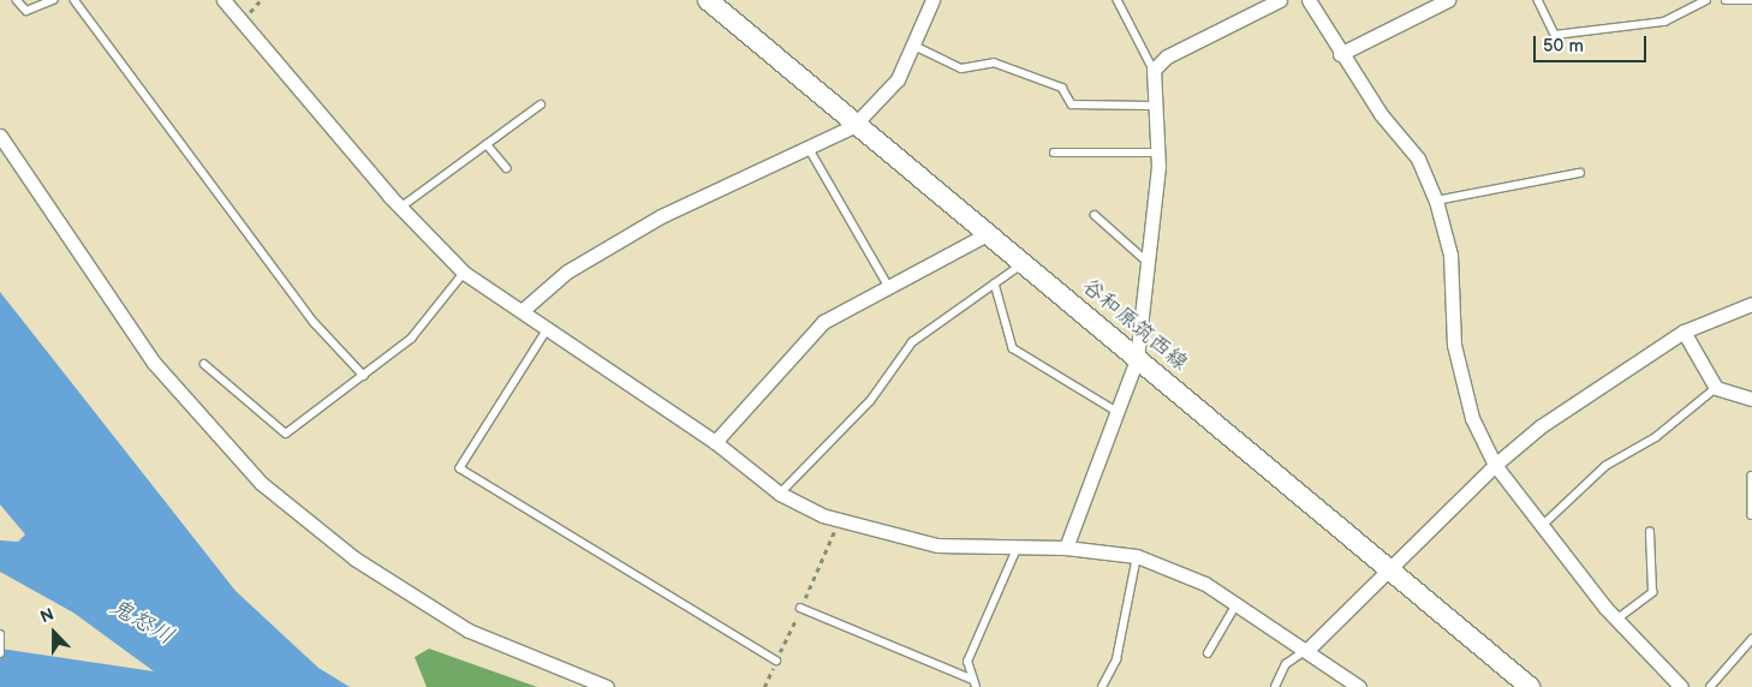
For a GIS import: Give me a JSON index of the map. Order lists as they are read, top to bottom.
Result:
{
  "streets": {
    "main road": ["谷和原筑西線"]
  },
  "water": ["鬼怒川"],
  "scale_bar": "50 m",
  "north": "top"
}
